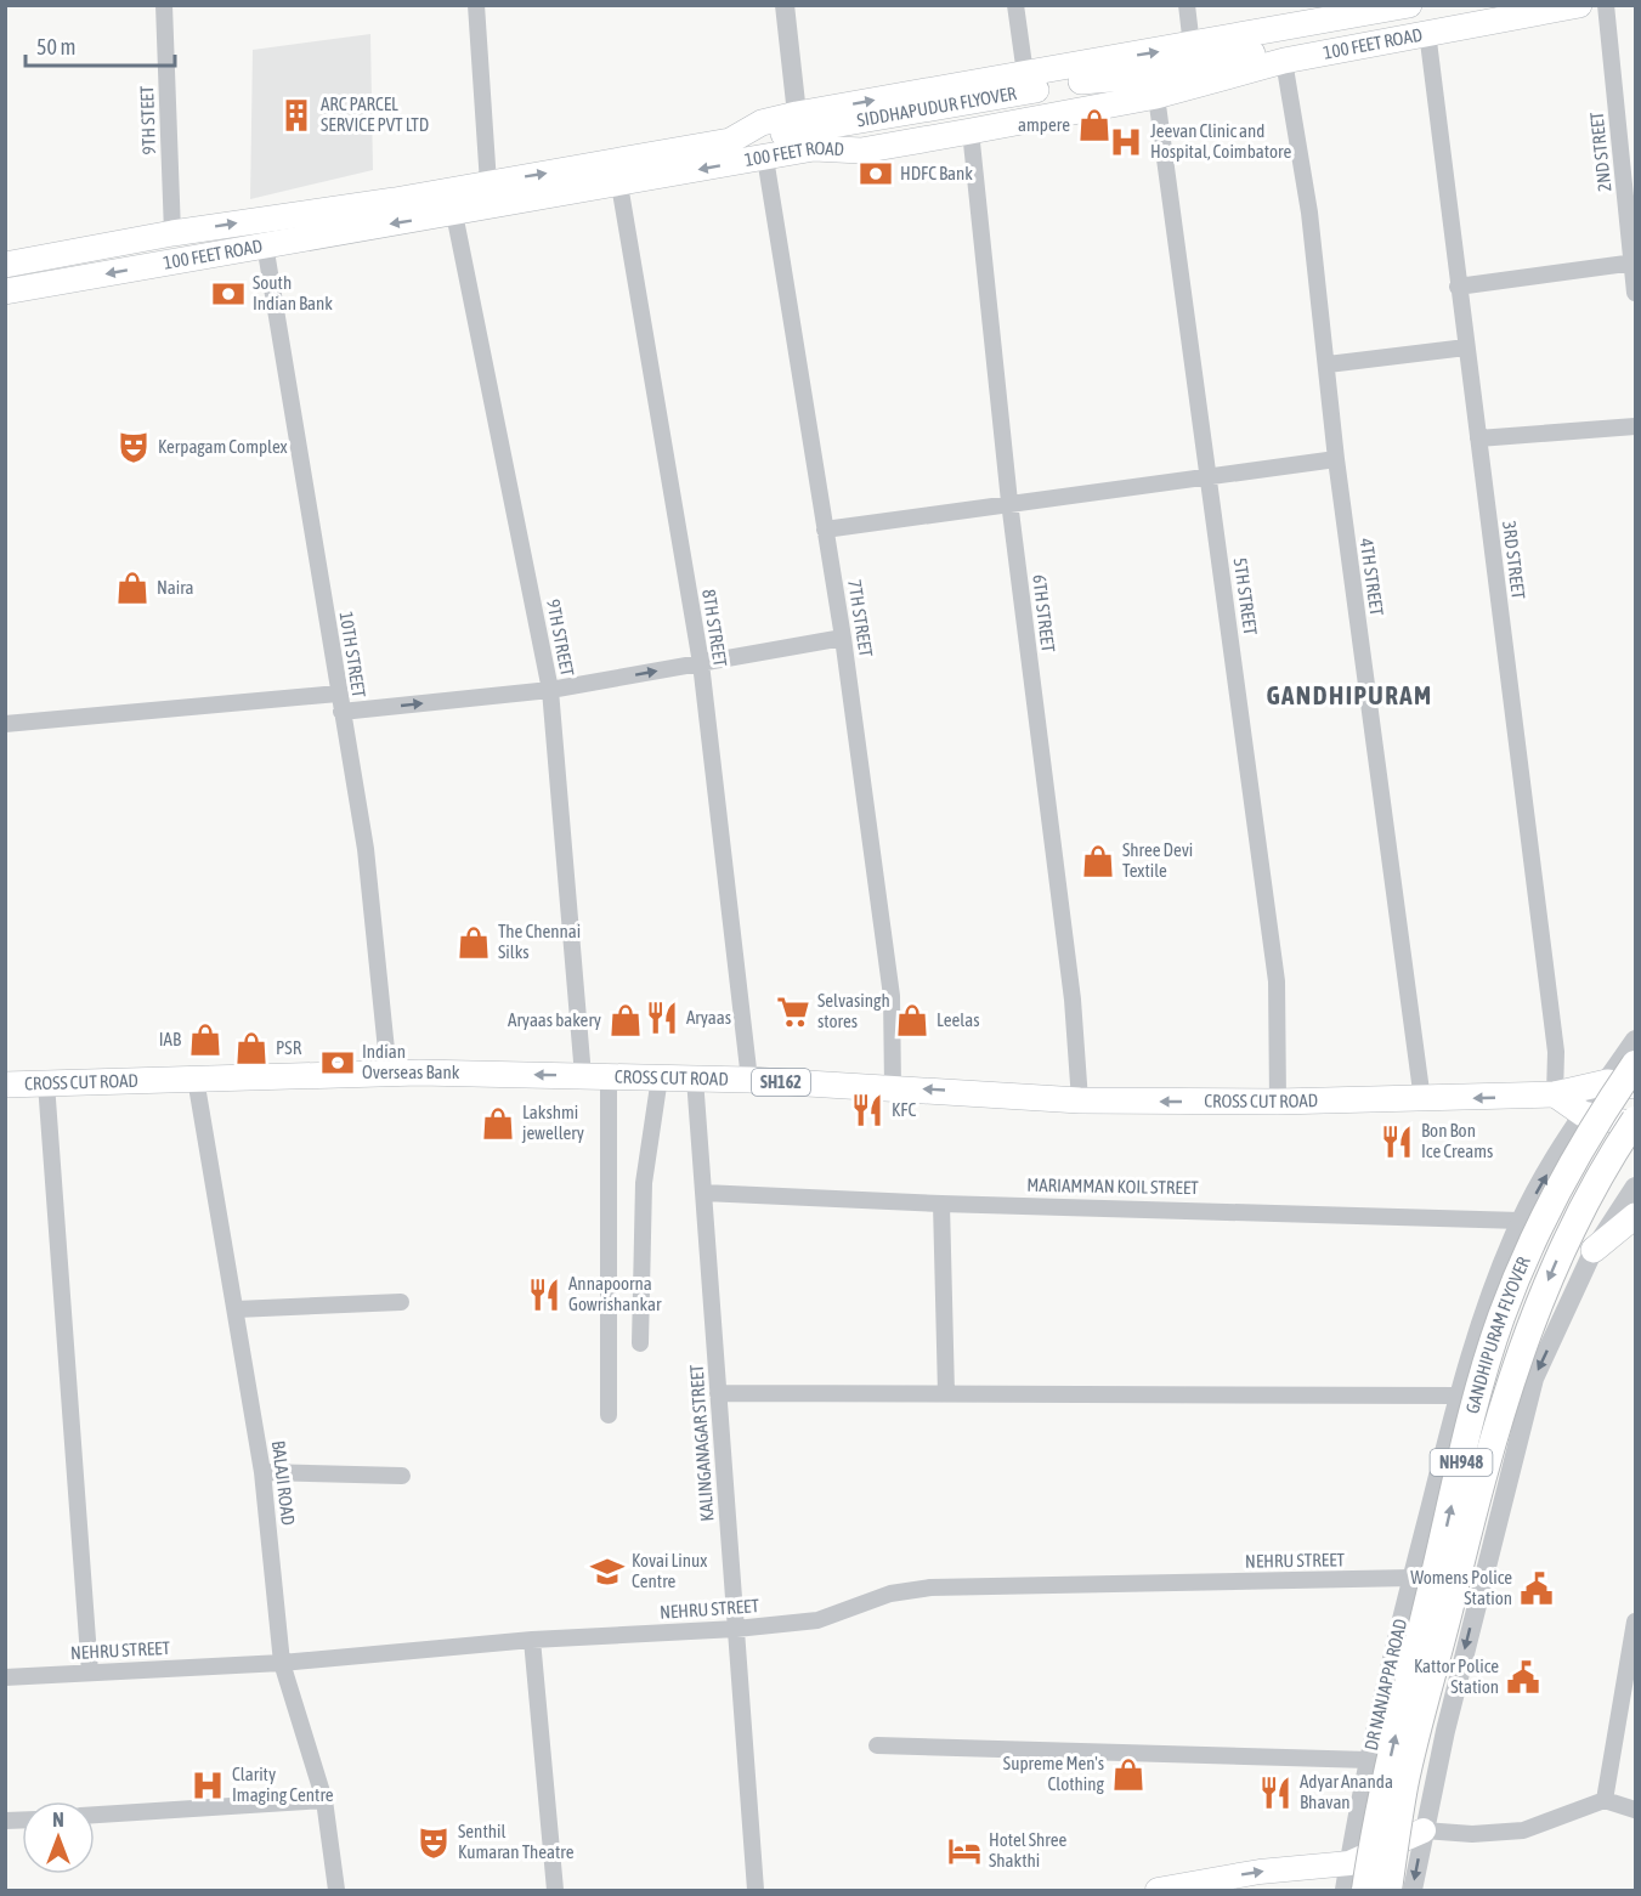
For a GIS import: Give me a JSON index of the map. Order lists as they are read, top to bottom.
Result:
{
  "streets": {
    "highway": ["GANDHIPURAM FLYOVER", "NH948"],
    "main road": [
      "100 FEET ROAD",
      "SIDDHAPUDUR FLYOVER",
      "CROSS CUT ROAD",
      "SH162"
    ],
    "street": [
      "9TH STEET",
      "2ND STREET",
      "3RD STREET",
      "4TH STREET",
      "5TH STREET",
      "6TH STREET",
      "7TH STREET",
      "8TH STREET",
      "9TH STREET",
      "10TH STREET",
      "MARIAMMAN KOIL STREET",
      "KALINGANAGAR STREET",
      "BALAJI ROAD",
      "NEHRU STREET",
      "DR NANJAPPA ROAD"
    ]
  },
  "crossings": [
    ["100 FEET ROAD", "SIDDHAPUDUR FLYOVER"],
    ["100 FEET ROAD", "9TH STEET"],
    ["100 FEET ROAD", "3RD STREET"],
    ["100 FEET ROAD", "4TH STREET"],
    ["100 FEET ROAD", "5TH STREET"],
    ["100 FEET ROAD", "6TH STREET"],
    ["100 FEET ROAD", "7TH STREET"],
    ["100 FEET ROAD", "8TH STREET"],
    ["100 FEET ROAD", "9TH STREET"],
    ["100 FEET ROAD", "10TH STREET"],
    ["3RD STREET", "CROSS CUT ROAD"],
    ["3RD STREET", "SH162"],
    ["4TH STREET", "CROSS CUT ROAD"],
    ["5TH STREET", "CROSS CUT ROAD"],
    ["6TH STREET", "CROSS CUT ROAD"],
    ["7TH STREET", "CROSS CUT ROAD"],
    ["8TH STREET", "CROSS CUT ROAD"],
    ["9TH STREET", "CROSS CUT ROAD"],
    ["10TH STREET", "CROSS CUT ROAD"],
    ["CROSS CUT ROAD", "SH162"],
    ["CROSS CUT ROAD", "KALINGANAGAR STREET"],
    ["CROSS CUT ROAD", "BALAJI ROAD"],
    ["SH162", "DR NANJAPPA ROAD"],
    ["MARIAMMAN KOIL STREET", "KALINGANAGAR STREET"],
    ["MARIAMMAN KOIL STREET", "DR NANJAPPA ROAD"],
    ["KALINGANAGAR STREET", "NEHRU STREET"],
    ["BALAJI ROAD", "NEHRU STREET"],
    ["NEHRU STREET", "DR NANJAPPA ROAD"]
  ],
  "one_way": ["CROSS CUT ROAD"],
  "districts": ["GANDHIPURAM"],
  "places": {
    "building": ["ARC PARCEL SERVICE PVT LTD"],
    "shop": [
      "ampere",
      "Naira",
      "Shree Devi Textile",
      "The Chennai Silks",
      "Aryaas bakery",
      "Leelas",
      "IAB",
      "PSR",
      "Lakshmi jewellery",
      "Supreme Men's Clothing"
    ],
    "hospital": ["Jeevan Clinic and Hospital, Coimbatore", "Clarity Imaging Centre"],
    "bank": ["HDFC Bank", "South Indian Bank", "Indian Overseas Bank"],
    "theatre": ["Kerpagam Complex", "Senthil Kumaran Theatre"],
    "supermarket": ["Selvasingh stores"],
    "restaurant": [
      "Aryaas",
      "KFC",
      "Bon Bon Ice Creams",
      "Annapoorna Gowrishankar",
      "Adyar Ananda Bhavan"
    ],
    "school or university": ["Kovai Linux Centre"],
    "public building": ["Womens Police Station", "Kattor Police Station"],
    "hotel": ["Hotel Shree Shakthi"]
  },
  "scale_bar": "50 m",
  "north": "top"
}
